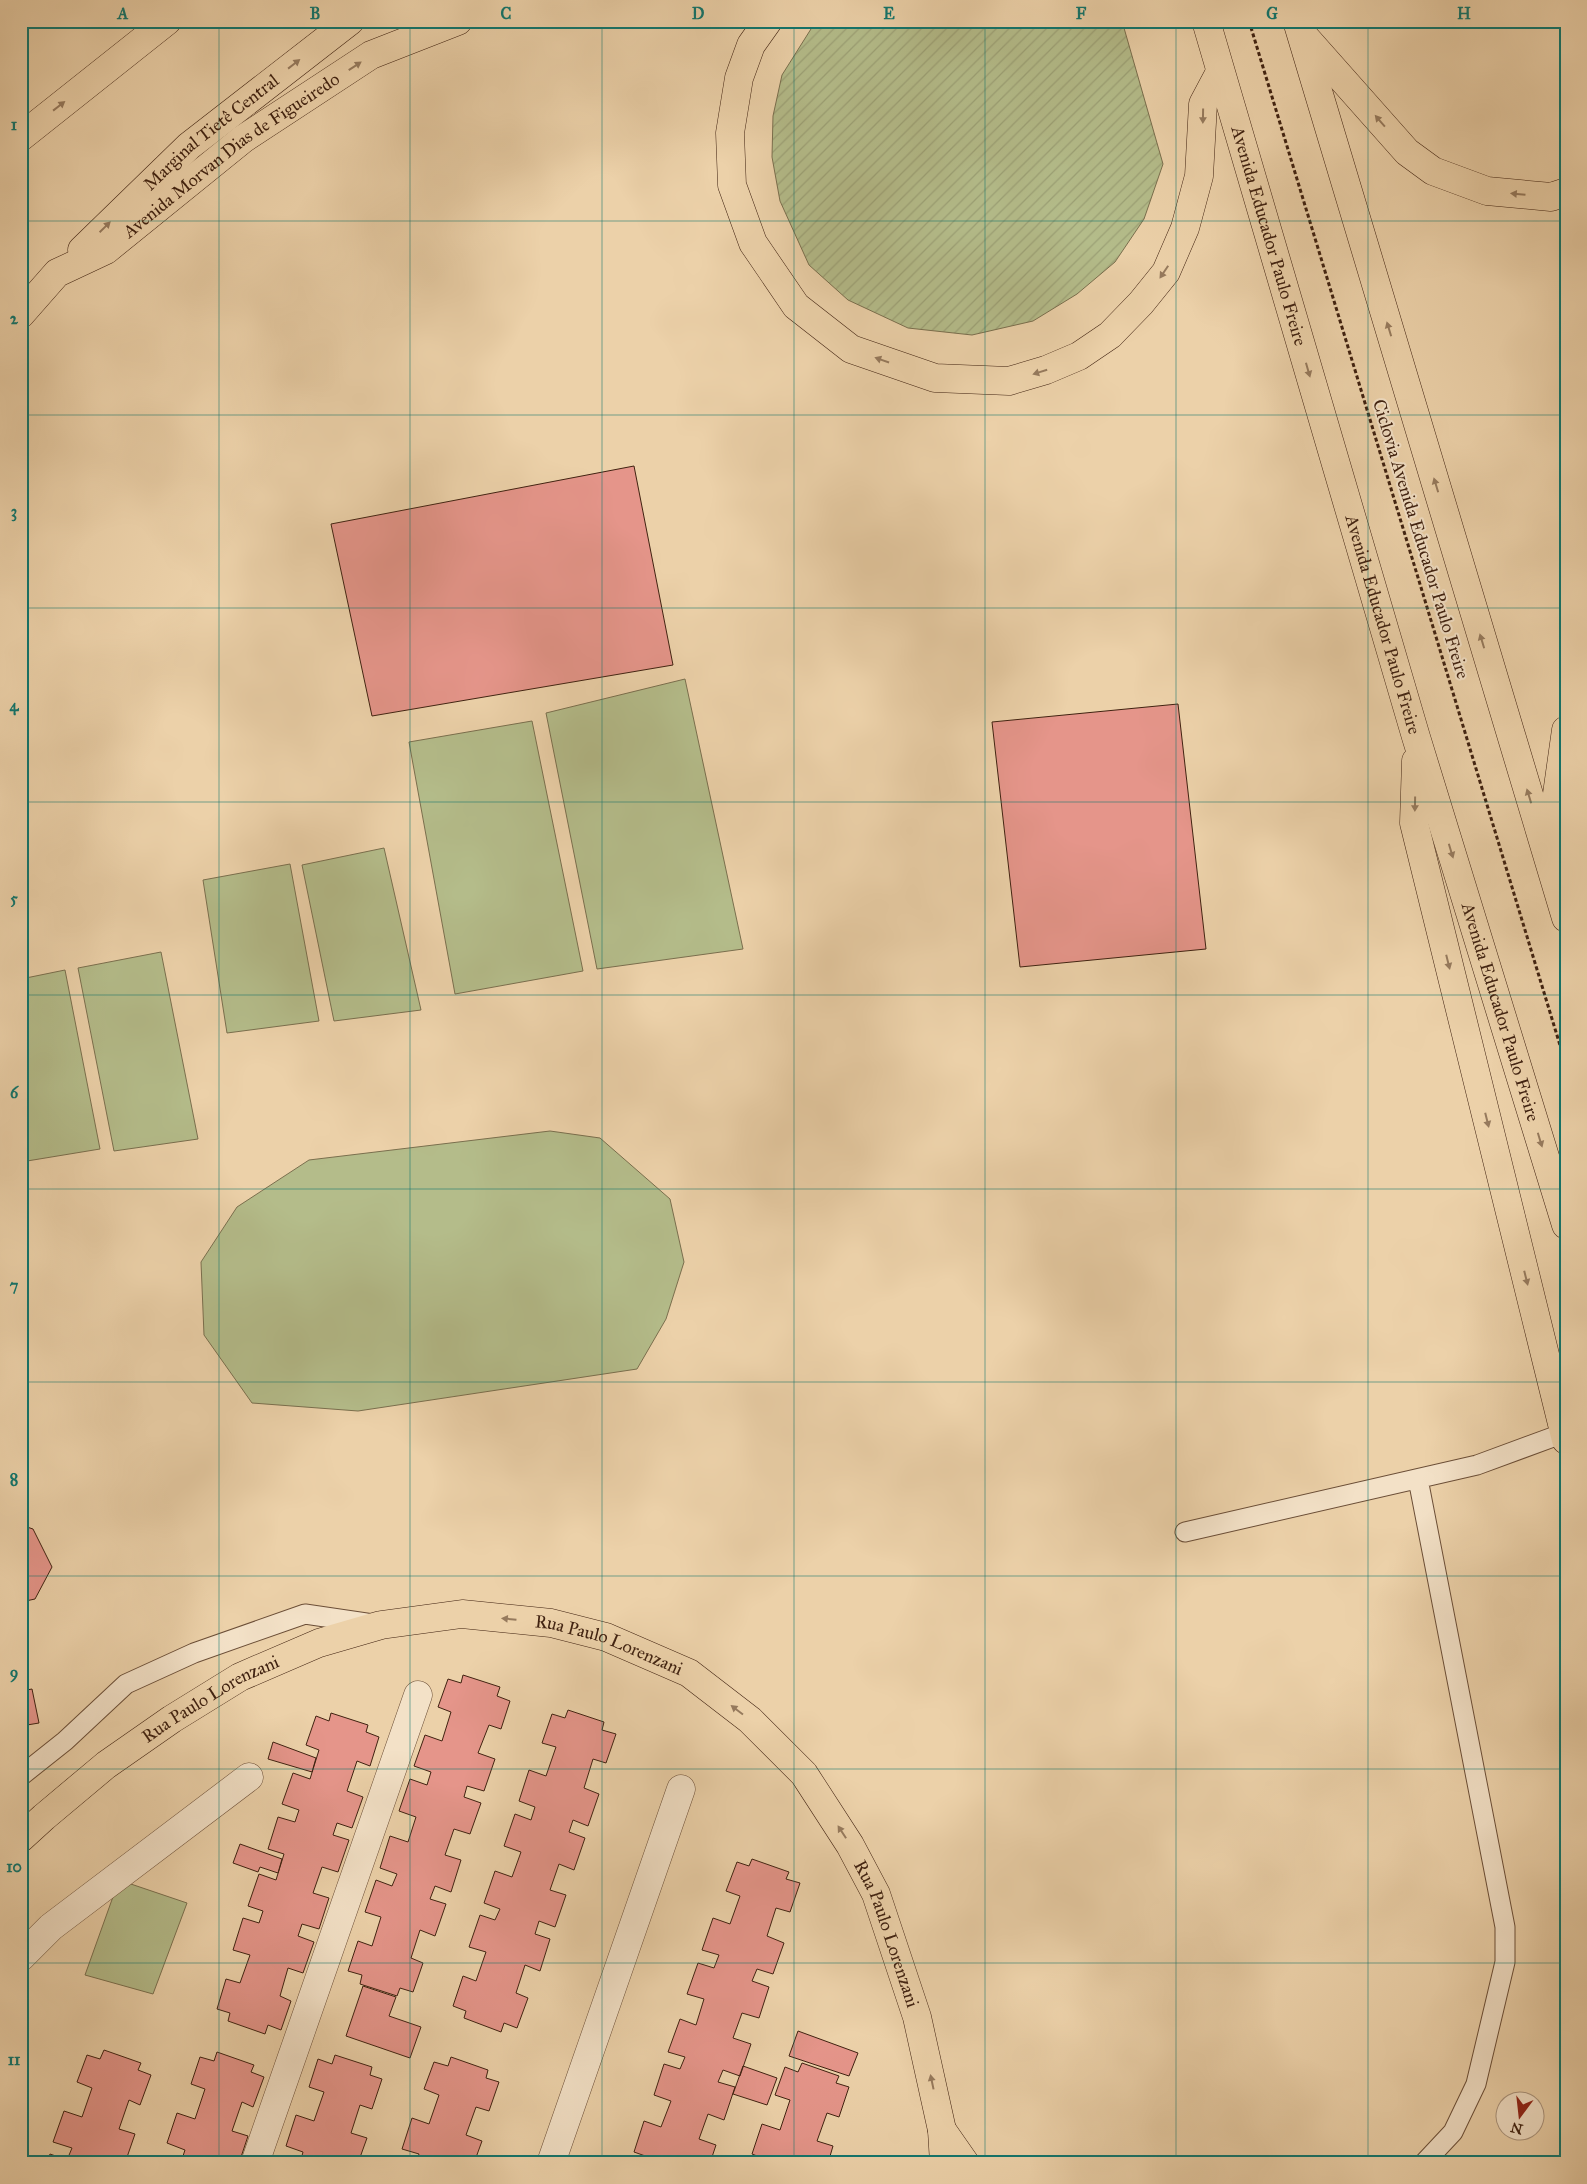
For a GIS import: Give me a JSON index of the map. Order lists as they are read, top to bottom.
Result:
{
  "streets": {
    "main road": [
      "Marginal Tietê Central",
      "Avenida Morvan Dias de Figueiredo",
      "Avenida Educador Paulo Freire",
      "Rua Paulo Lorenzani"
    ],
    "path": ["Ciclovia Avenida Educador Paulo Freire"]
  },
  "crossings": [
    ["Marginal Tietê Central", "Avenida Morvan Dias de Figueiredo"]
  ],
  "one_way": ["Rua Paulo Lorenzani"],
  "north": "bottom",
  "grid": {
    "columns": [
      "A",
      "B",
      "C",
      "D",
      "E",
      "F",
      "G",
      "H"
    ],
    "rows": [
      "1",
      "2",
      "3",
      "4",
      "5",
      "6",
      "7",
      "8",
      "9",
      "10",
      "11"
    ]
  }
}
